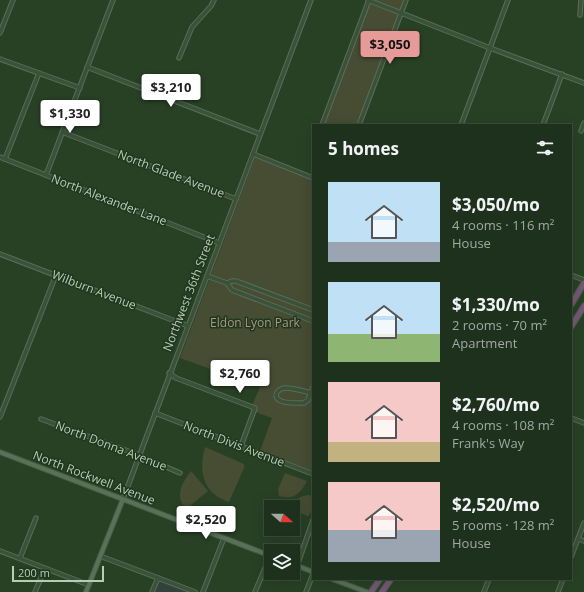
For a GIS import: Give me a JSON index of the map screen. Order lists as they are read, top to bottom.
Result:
{
  "streets": {
    "main road": ["Northwest 36th Street", "North Rockwell Avenue"],
    "street": [
      "North Glade Avenue",
      "North Alexander Lane",
      "Wilburn Avenue",
      "North Divis Avenue",
      "North Donna Avenue"
    ]
  },
  "crossings": [
    ["North Glade Avenue", "Northwest 36th Street"],
    ["North Alexander Lane", "Northwest 36th Street"],
    ["Wilburn Avenue", "Northwest 36th Street"],
    ["Northwest 36th Street", "North Divis Avenue"],
    ["Northwest 36th Street", "North Donna Avenue"],
    ["Northwest 36th Street", "North Rockwell Avenue"]
  ],
  "parks": ["Eldon Lyon Park"],
  "scale_bar": "200 m",
  "north": "right",
  "page": {
    "price": [
      "$3,050",
      "$3,210",
      "$1,330",
      "$2,760",
      "$2,520"
    ],
    "heading": "5 homes",
    "list": [
      {
        "name": "$3,050/mo",
        "note": "4 rooms · 116 m² · House"
      },
      {
        "name": "$1,330/mo",
        "note": "2 rooms · 70 m² · Apartment"
      },
      {
        "name": "$2,760/mo",
        "note": "4 rooms · 108 m² · Frank's Way"
      },
      {
        "name": "$2,520/mo",
        "note": "5 rooms · 128 m² · House"
      }
    ],
    "scale": "200 m"
  }
}
